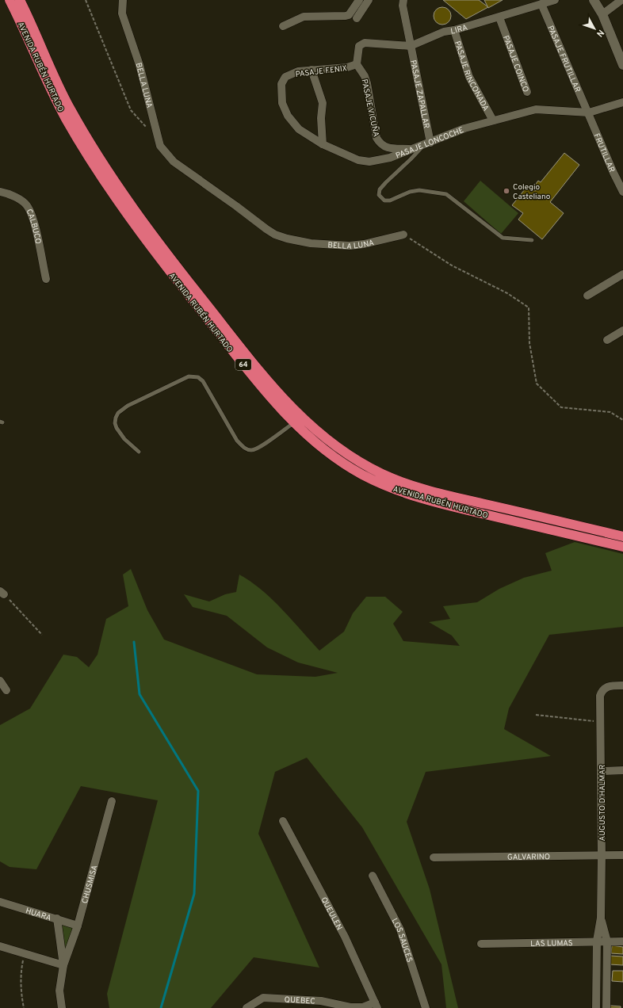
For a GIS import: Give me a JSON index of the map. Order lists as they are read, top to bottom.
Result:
{
  "streets": {
    "highway": ["AVENIDA RUBÉN HURTADO", "64"],
    "street": [
      "LIRA",
      "PASAJE FRUTILLAR",
      "PASAJE COINCO",
      "PASAJE FENIX",
      "PASAJE RINCONADA",
      "BELLA LUNA",
      "PASAJE ZAPALLAR",
      "PASAJE VICUÑA",
      "PASAJE LONCOCHE",
      "FRUTILLAR",
      "CALBUCO",
      "AUGUSTO D'HALMAR",
      "GALVARINO",
      "CHUSMISA",
      "HUARA",
      "QUEULEN",
      "LOS SAUCES",
      "LAS LUMAS",
      "QUEBEC"
    ]
  },
  "crossings": [
    ["LIRA", "PASAJE FRUTILLAR"],
    ["LIRA", "PASAJE COINCO"],
    ["LIRA", "PASAJE FENIX"],
    ["LIRA", "PASAJE RINCONADA"],
    ["LIRA", "PASAJE ZAPALLAR"],
    ["LIRA", "PASAJE VICUÑA"],
    ["PASAJE FRUTILLAR", "PASAJE LONCOCHE"],
    ["PASAJE FRUTILLAR", "FRUTILLAR"],
    ["PASAJE FENIX", "PASAJE VICUÑA"],
    ["PASAJE FENIX", "PASAJE LONCOCHE"],
    ["PASAJE RINCONADA", "PASAJE LONCOCHE"],
    ["PASAJE ZAPALLAR", "PASAJE LONCOCHE"],
    ["PASAJE VICUÑA", "PASAJE LONCOCHE"],
    ["PASAJE LONCOCHE", "FRUTILLAR"],
    ["AUGUSTO D'HALMAR", "GALVARINO"],
    ["AUGUSTO D'HALMAR", "LAS LUMAS"],
    ["CHUSMISA", "HUARA"],
    ["QUEULEN", "QUEBEC"]
  ],
  "places": ["Colegio Casteliano"],
  "north": "bottom right"
}
